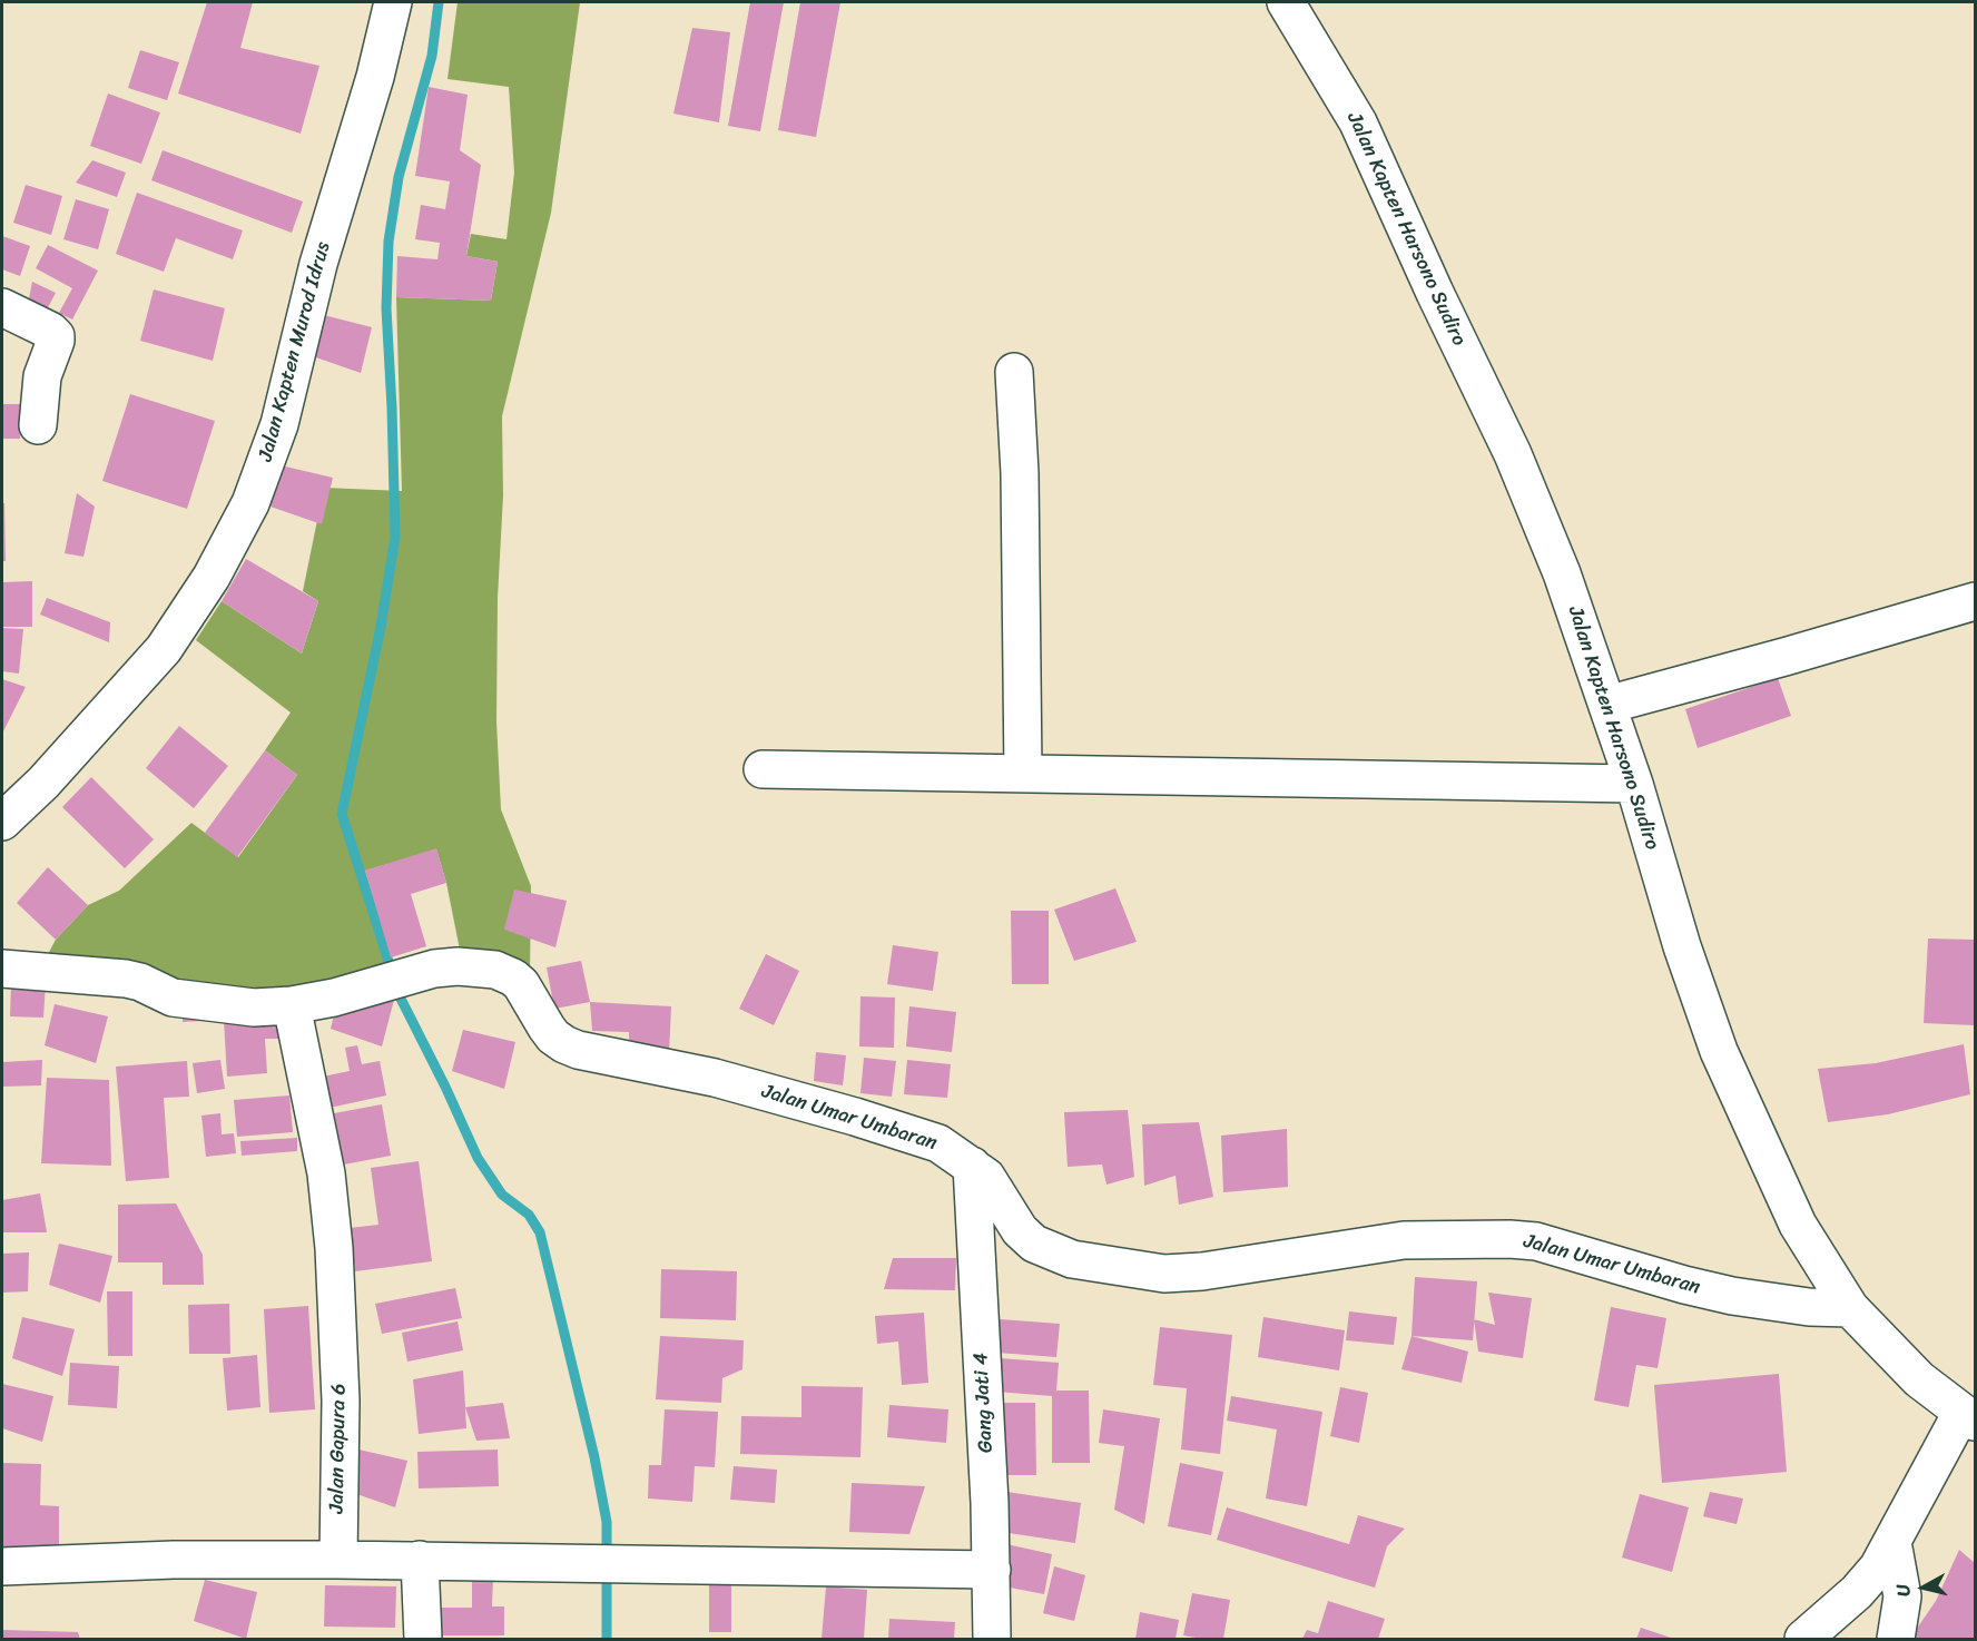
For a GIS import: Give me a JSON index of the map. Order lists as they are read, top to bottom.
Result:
{
  "streets": {
    "street": [
      "Jalan Kapten Harsono Sudiro",
      "Jalan Kapten Murod Idrus",
      "Jalan Umar Umbaran",
      "Gang Jati 4",
      "Jalan Gapura 6"
    ]
  },
  "crossings": [
    ["Jalan Kapten Harsono Sudiro", "Jalan Umar Umbaran"],
    ["Jalan Umar Umbaran", "Gang Jati 4"],
    ["Jalan Umar Umbaran", "Jalan Gapura 6"]
  ],
  "north": "left"
}
